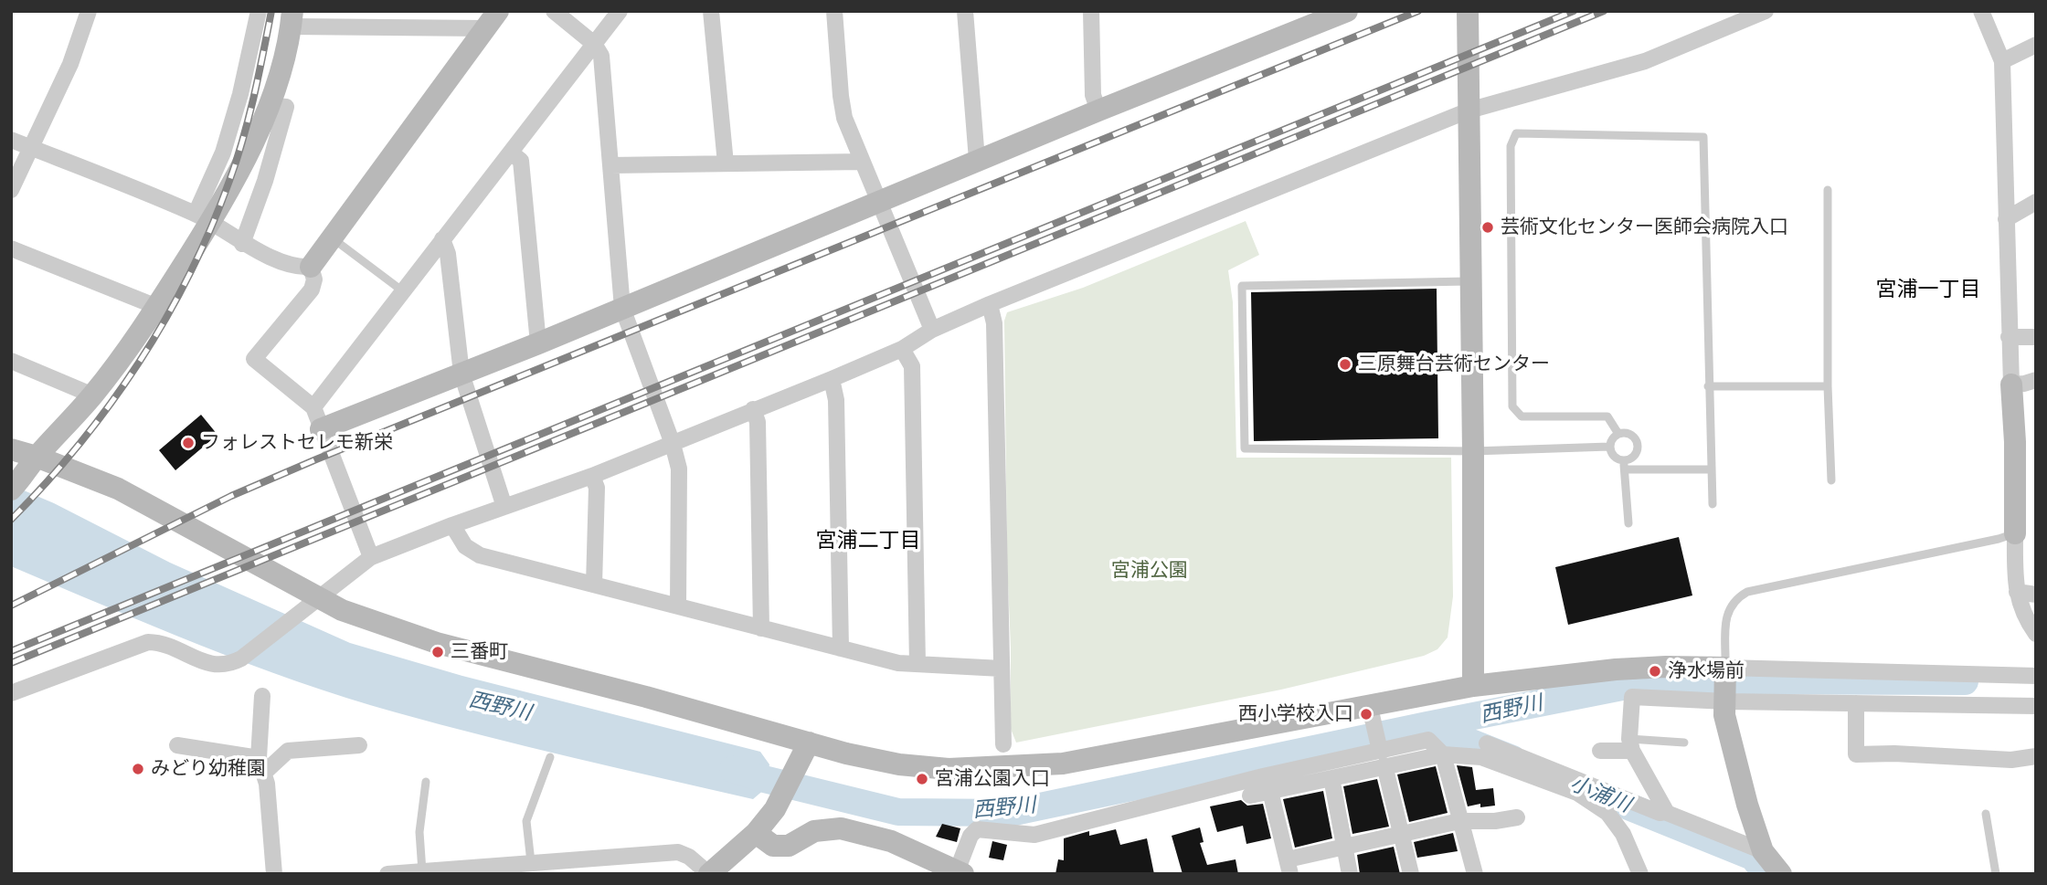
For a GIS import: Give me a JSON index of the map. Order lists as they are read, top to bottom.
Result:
{
  "districts": ["宮浦一丁目", "宮浦二丁目"],
  "water": ["西野川", "小浦川"],
  "parks": ["宮浦公園"],
  "places": [
    "芸術文化センター医師会病院入口",
    "三原舞台芸術センター",
    "フォレストセレモ新栄",
    "三番町",
    "浄水場前",
    "西小学校入口",
    "みどり幼稚園",
    "宮浦公園入口"
  ]
}
